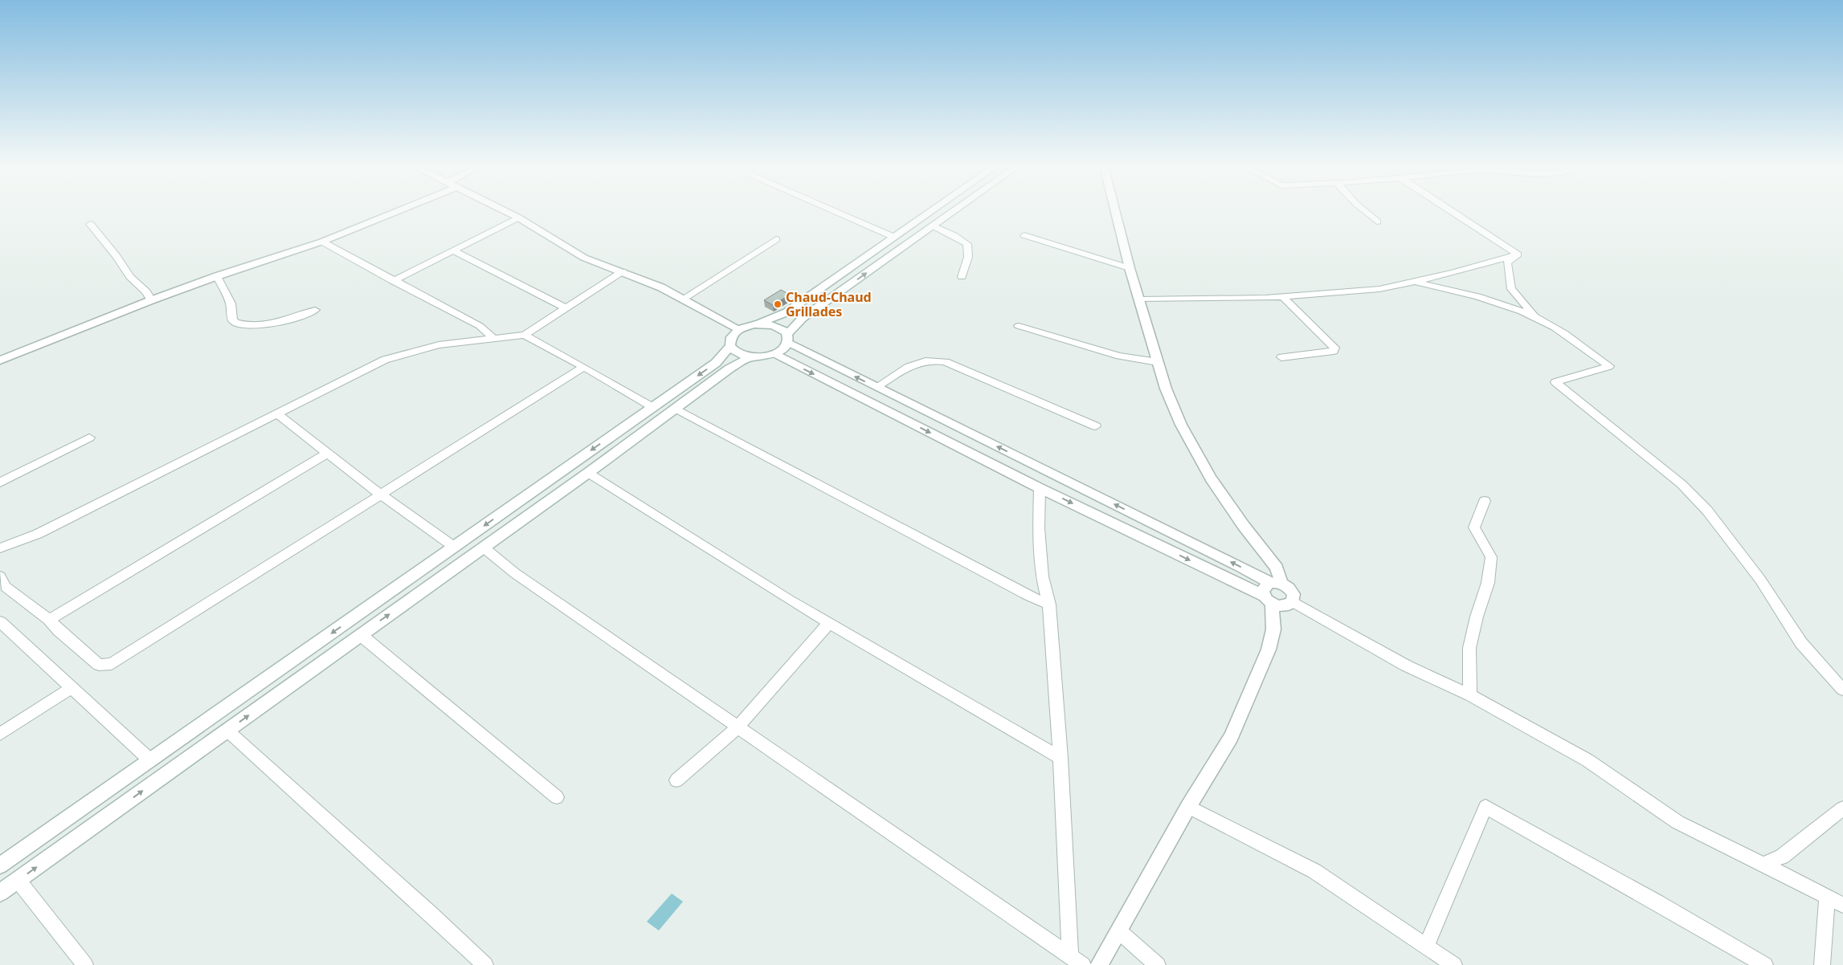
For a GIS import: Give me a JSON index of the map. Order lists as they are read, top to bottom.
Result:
{
  "places": ["Chaud-Chaud Grillades"]
}
